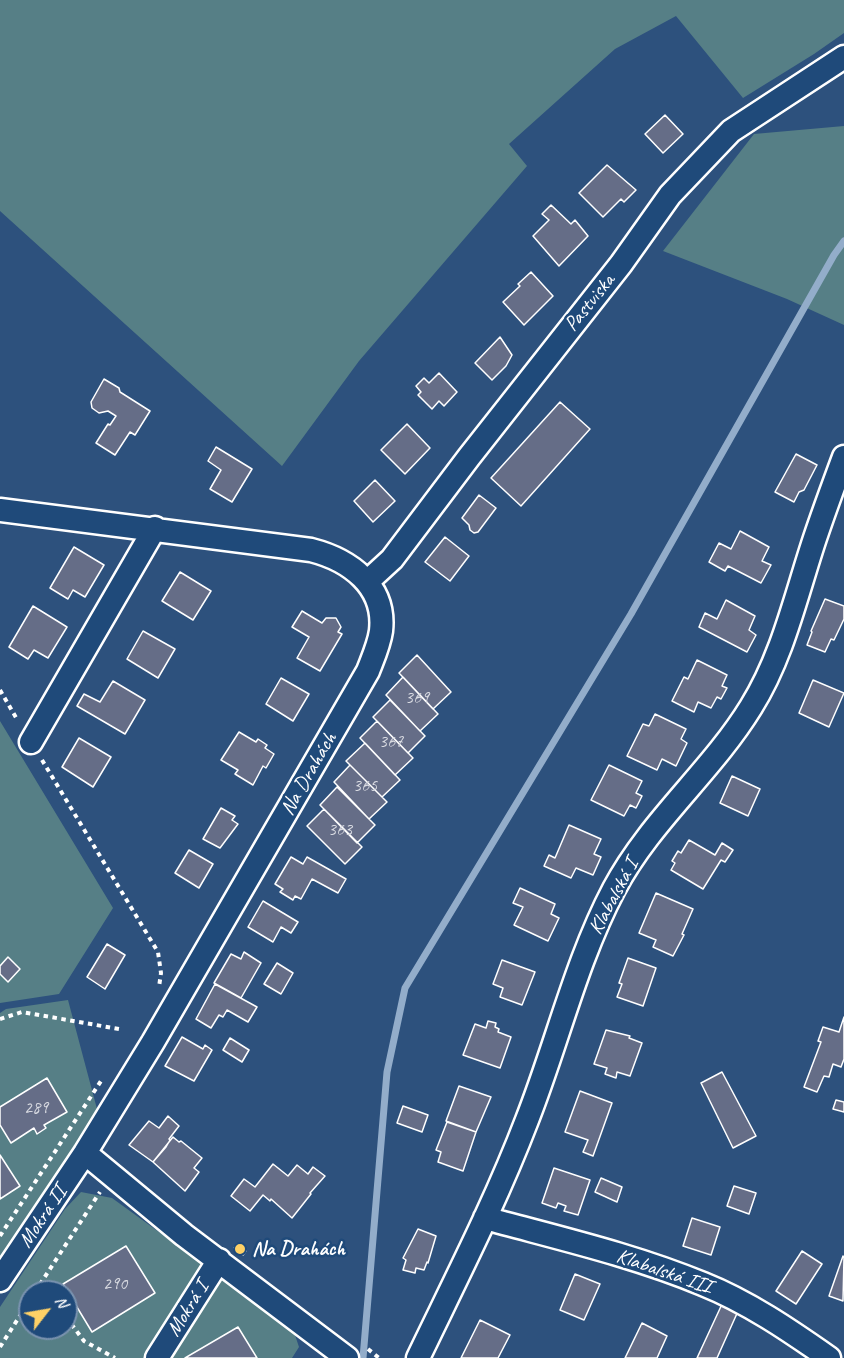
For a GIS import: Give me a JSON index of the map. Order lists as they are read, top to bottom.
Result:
{
  "streets": {
    "street": [
      "Pastviska",
      "Na Drahách",
      "Klabalská I",
      "Mokrá II",
      "Klabalská III",
      "Mokrá I"
    ]
  },
  "crossings": [
    ["Pastviska", "Na Drahách"],
    ["Na Drahách", "Mokrá II"],
    ["Klabalská I", "Klabalská III"]
  ],
  "places": ["Na Drahách"],
  "house_numbers": [
    "369",
    "367",
    "365",
    "363",
    "289",
    "290"
  ],
  "north": "top right"
}
